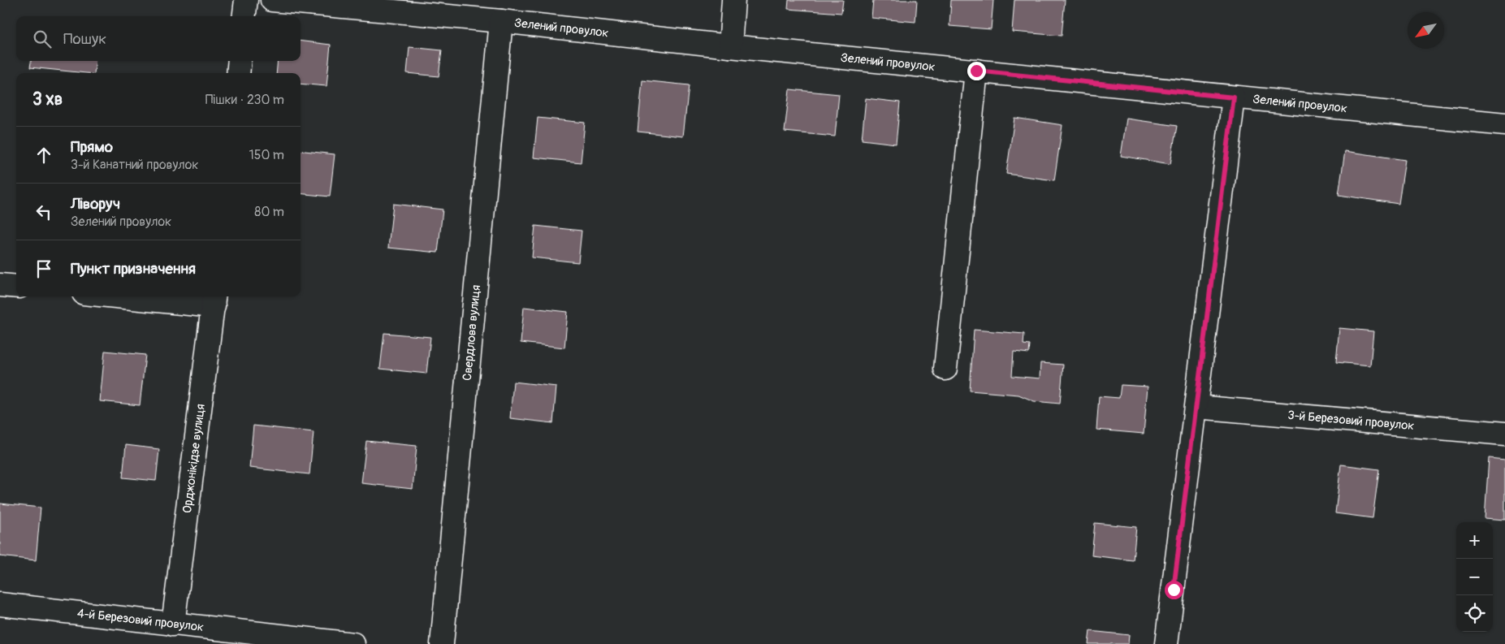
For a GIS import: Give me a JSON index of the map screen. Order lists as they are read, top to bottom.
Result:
{
  "streets": {
    "street": [
      "Зелений провулок",
      "Свердлова вулиця",
      "3-й Березовий провулок",
      "Орджонікідзе вулиця",
      "4-й Березовий провулок"
    ]
  },
  "crossings": [
    ["Зелений провулок", "Свердлова вулиця"],
    ["Орджонікідзе вулиця", "4-й Березовий провулок"]
  ],
  "north": "bottom left",
  "page": {
    "search": "Пошук",
    "heading": ["3 хв", "Пішки · 230 m"],
    "list": [
      ["Прямо", "3-й Канатний провулок", "150 m"],
      ["Ліворуч", "Зелений провулок", "80 m"],
      "Пункт призначення"
    ],
    "map_buttons": ["+", "−"]
  }
}
